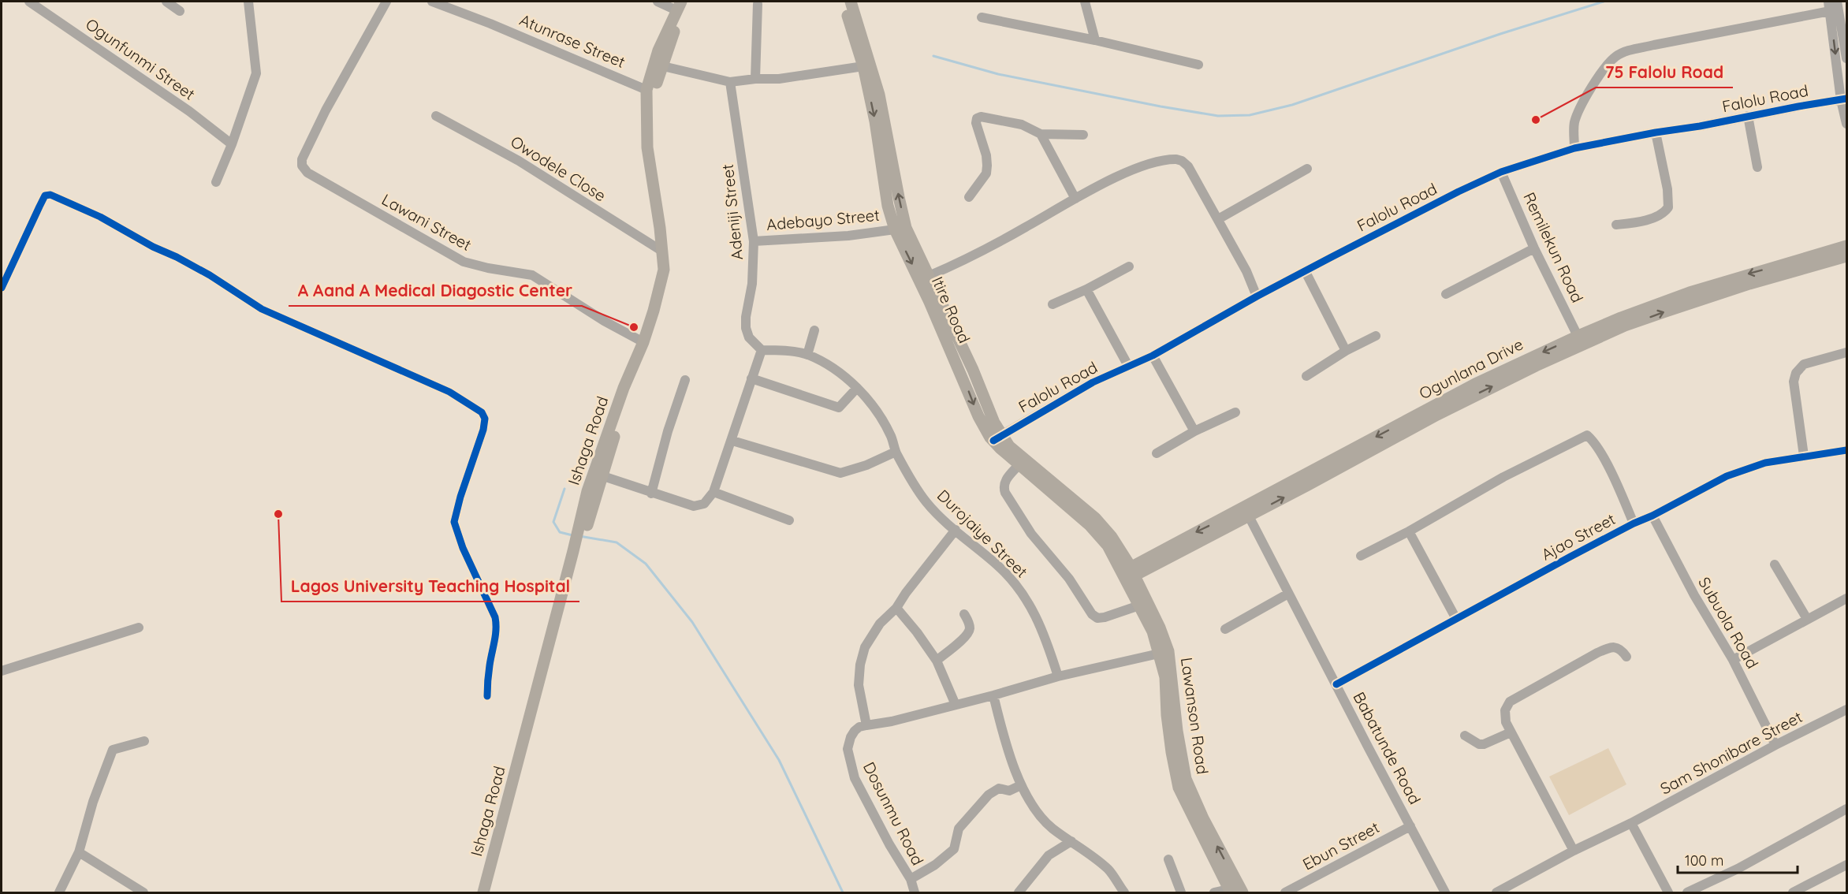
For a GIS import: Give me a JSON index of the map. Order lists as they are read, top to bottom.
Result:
{
  "streets": {
    "main road": [
      "Itire Road",
      "Ogunlana Drive",
      "Ishaga Road",
      "Lawanson Road"
    ],
    "street": [
      "Atunrase Street",
      "Ogunfunmi Street",
      "Falolu Road",
      "Owodele Close",
      "Adeniji Street",
      "Adebayo Street",
      "Lawani Street",
      "Remilekun Road",
      "Durojaiye Street",
      "Ajao Street",
      "Subuola Road",
      "Babatunde Road",
      "Sam Shonibare Street",
      "Dosunmu Road",
      "Ebun Street"
    ]
  },
  "crossings": [
    ["Atunrase Street", "Ishaga Road"],
    ["Falolu Road", "Remilekun Road"],
    ["Falolu Road", "Itire Road"],
    ["Owodele Close", "Ishaga Road"],
    ["Adeniji Street", "Adebayo Street"],
    ["Adeniji Street", "Durojaiye Street"],
    ["Adebayo Street", "Itire Road"],
    ["Lawani Street", "Ishaga Road"],
    ["Remilekun Road", "Ogunlana Drive"],
    ["Itire Road", "Ogunlana Drive"],
    ["Itire Road", "Lawanson Road"],
    ["Ogunlana Drive", "Lawanson Road"],
    ["Ogunlana Drive", "Babatunde Road"],
    ["Ajao Street", "Subuola Road"],
    ["Ajao Street", "Babatunde Road"],
    ["Subuola Road", "Sam Shonibare Street"],
    ["Babatunde Road", "Ebun Street"]
  ],
  "places": ["75 Falolu Road", "A Aand A Medical Diagostic Center", "Lagos University Teaching Hospital"],
  "scale_bar": "100 m"
}
